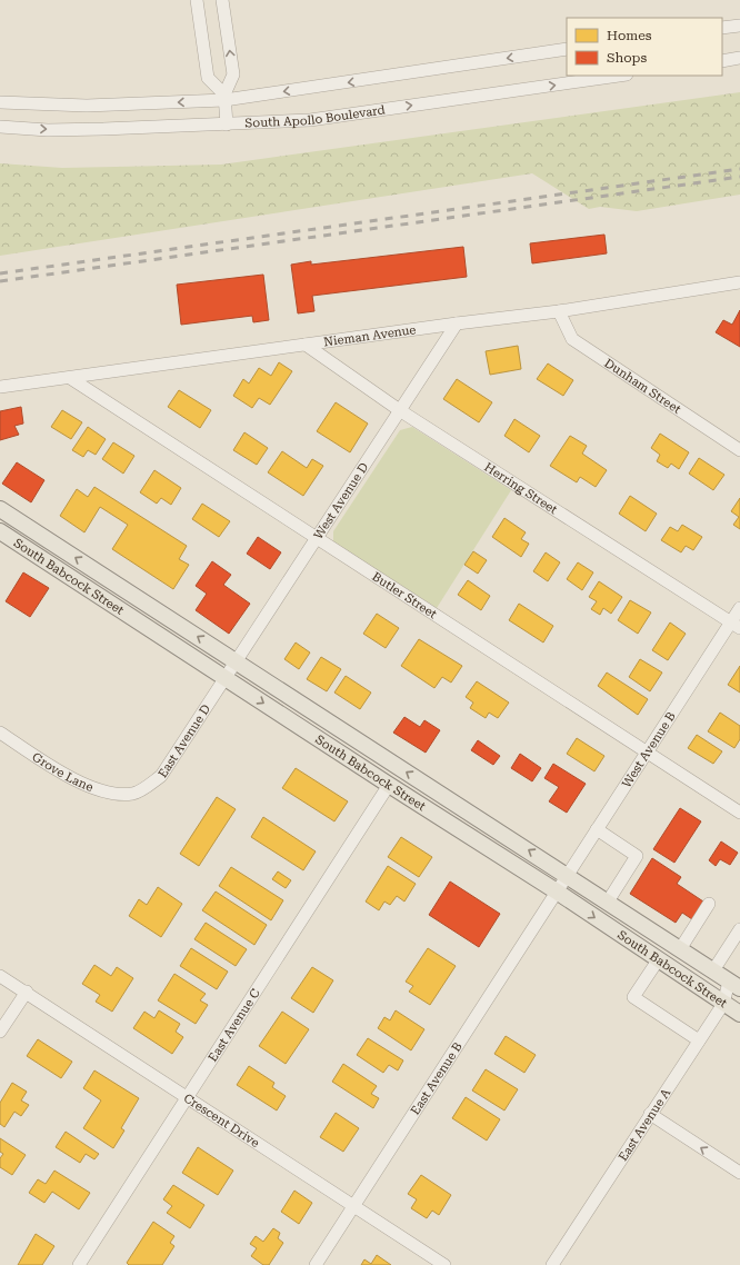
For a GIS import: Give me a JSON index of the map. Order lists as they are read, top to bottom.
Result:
{
  "streets": {
    "main road": ["South Babcock Street"],
    "street": [
      "South Apollo Boulevard",
      "Nieman Avenue",
      "Dunham Street",
      "Herring Street",
      "West Avenue D",
      "Butler Street",
      "East Avenue D",
      "West Avenue B",
      "Grove Lane",
      "East Avenue C",
      "East Avenue B",
      "Crescent Drive",
      "East Avenue A"
    ]
  },
  "crossings": [
    ["Nieman Avenue", "Dunham Street"],
    ["Nieman Avenue", "Herring Street"],
    ["Nieman Avenue", "West Avenue D"],
    ["Nieman Avenue", "Butler Street"],
    ["Herring Street", "West Avenue D"],
    ["Herring Street", "West Avenue B"],
    ["West Avenue D", "South Babcock Street"],
    ["West Avenue D", "Butler Street"],
    ["West Avenue D", "East Avenue D"],
    ["South Babcock Street", "East Avenue D"],
    ["South Babcock Street", "West Avenue B"],
    ["South Babcock Street", "East Avenue C"],
    ["South Babcock Street", "East Avenue B"],
    ["South Babcock Street", "East Avenue A"],
    ["Butler Street", "West Avenue B"],
    ["East Avenue D", "Grove Lane"],
    ["West Avenue B", "East Avenue B"],
    ["East Avenue C", "Crescent Drive"],
    ["East Avenue B", "Crescent Drive"]
  ],
  "legend": ["Homes", "Shops"]
}
